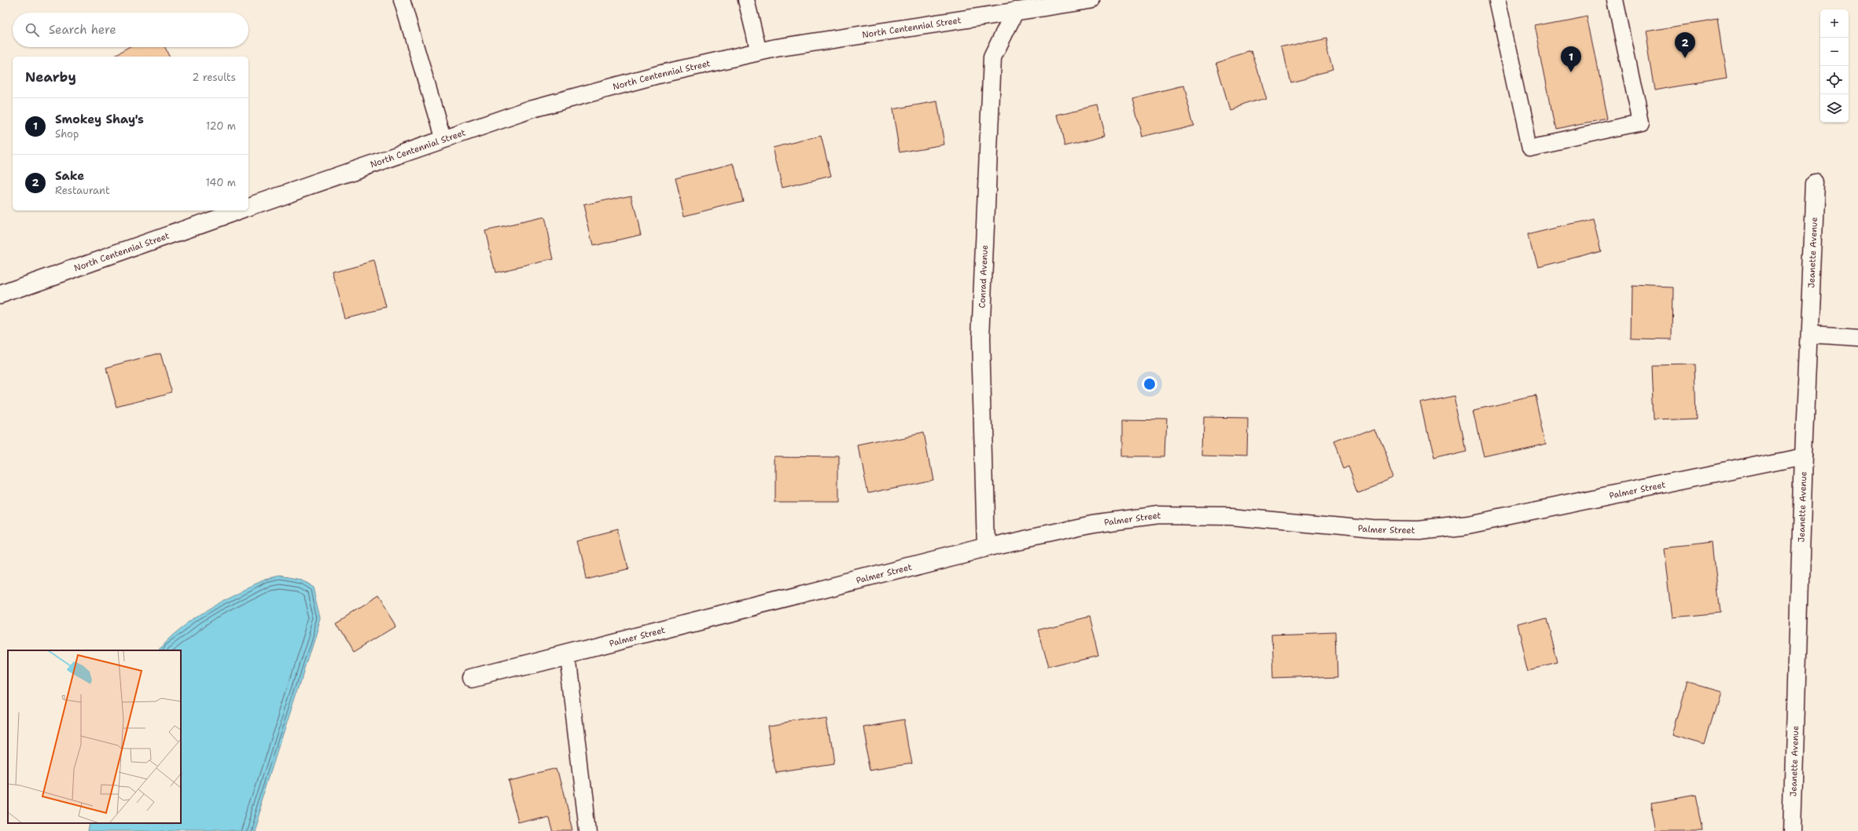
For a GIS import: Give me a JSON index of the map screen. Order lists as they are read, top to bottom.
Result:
{
  "streets": {
    "street": [
      "North Centennial Street",
      "Jeanette Avenue",
      "Conrad Avenue",
      "Palmer Street"
    ]
  },
  "crossings": [
    ["North Centennial Street", "Conrad Avenue"],
    ["Jeanette Avenue", "Palmer Street"],
    ["Conrad Avenue", "Palmer Street"]
  ],
  "page": {
    "map_buttons": ["+", "−"],
    "search": "Search here",
    "pins": ["2", "1"],
    "heading": ["Nearby", "2 results"],
    "list": [
      {
        "mark": "1",
        "name": "Smokey Shay's",
        "note": "Shop",
        "value": "120 m"
      },
      {
        "mark": "2",
        "name": "Sake",
        "note": "Restaurant",
        "value": "140 m"
      }
    ]
  }
}
